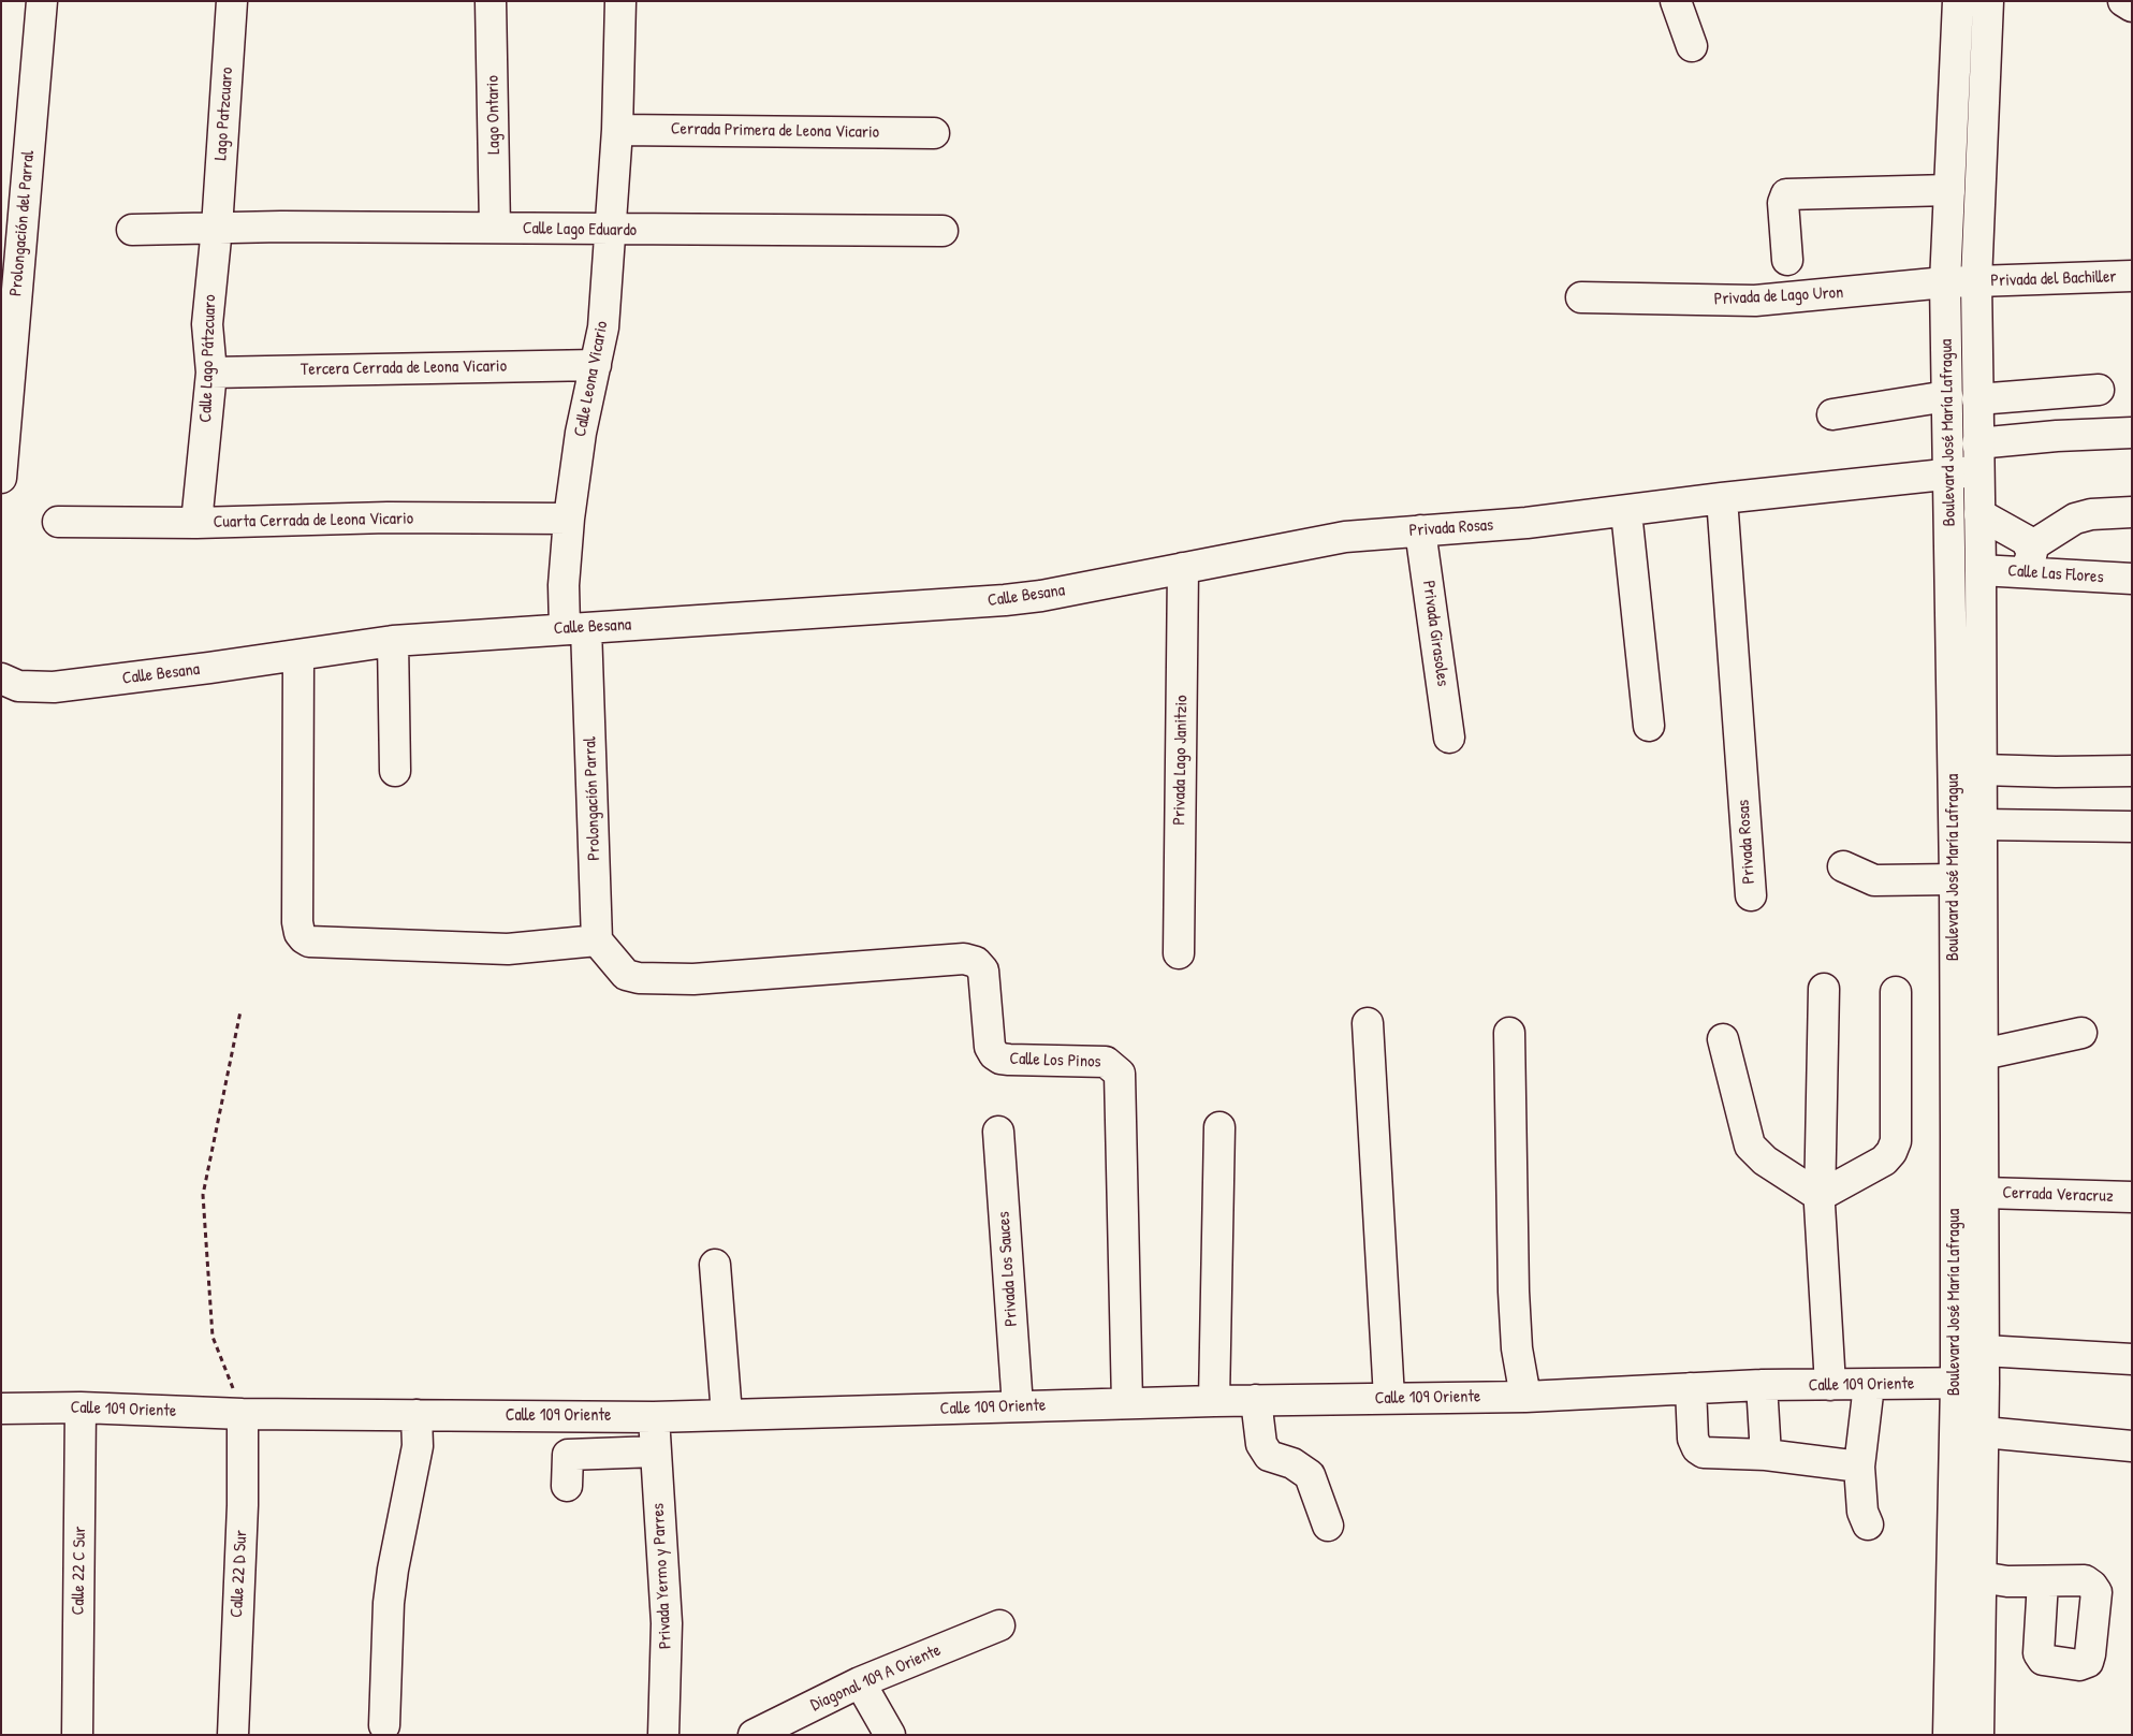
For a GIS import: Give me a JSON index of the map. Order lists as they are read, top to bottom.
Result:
{
  "streets": {
    "street": [
      "Lago Patzcuaro",
      "Lago Ontario",
      "Cerrada Primera de Leona Vicario",
      "Prolongación del Parral",
      "Calle Lago Eduardo",
      "Privada del Bachiller",
      "Privada de Lago Uron",
      "Calle Lago Pátzcuaro",
      "Tercera Cerrada de Leona Vicario",
      "Calle Leona Vicario",
      "Boulevard José María Lafragua",
      "Cuarta Cerrada de Leona Vicario",
      "Privada Rosas",
      "Calle Las Flores",
      "Calle Besana",
      "Privada Girasoles",
      "Privada Lago Janitzio",
      "Prolongación Parral",
      "Calle Los Pinos",
      "Cerrada Veracruz",
      "Privada Los Sauces",
      "Calle 109 Oriente",
      "Calle 22 C Sur",
      "Calle 22 D Sur",
      "Privada Yermo y Parres",
      "Diagonal 109 A Oriente"
    ]
  },
  "crossings": [
    ["Lago Patzcuaro", "Calle Lago Eduardo"],
    ["Lago Patzcuaro", "Calle Lago Pátzcuaro"],
    ["Lago Ontario", "Calle Lago Eduardo"],
    ["Cerrada Primera de Leona Vicario", "Calle Leona Vicario"],
    ["Calle Lago Eduardo", "Calle Lago Pátzcuaro"],
    ["Calle Lago Eduardo", "Calle Leona Vicario"],
    ["Privada del Bachiller", "Privada de Lago Uron"],
    ["Privada del Bachiller", "Boulevard José María Lafragua"],
    ["Privada de Lago Uron", "Boulevard José María Lafragua"],
    ["Calle Lago Pátzcuaro", "Tercera Cerrada de Leona Vicario"],
    ["Calle Lago Pátzcuaro", "Cuarta Cerrada de Leona Vicario"],
    ["Tercera Cerrada de Leona Vicario", "Calle Leona Vicario"],
    ["Calle Leona Vicario", "Cuarta Cerrada de Leona Vicario"],
    ["Calle Leona Vicario", "Calle Besana"],
    ["Calle Leona Vicario", "Prolongación Parral"],
    ["Boulevard José María Lafragua", "Privada Rosas"],
    ["Boulevard José María Lafragua", "Calle Las Flores"],
    ["Boulevard José María Lafragua", "Cerrada Veracruz"],
    ["Boulevard José María Lafragua", "Calle 109 Oriente"],
    ["Privada Rosas", "Calle Besana"],
    ["Privada Rosas", "Privada Girasoles"],
    ["Privada Rosas", "Privada Lago Janitzio"],
    ["Calle Besana", "Privada Lago Janitzio"],
    ["Calle Besana", "Prolongación Parral"],
    ["Prolongación Parral", "Calle Los Pinos"],
    ["Calle Los Pinos", "Calle 109 Oriente"],
    ["Privada Los Sauces", "Calle 109 Oriente"],
    ["Calle 109 Oriente", "Calle 22 C Sur"],
    ["Calle 109 Oriente", "Calle 22 D Sur"],
    ["Calle 109 Oriente", "Privada Yermo y Parres"]
  ]
}
